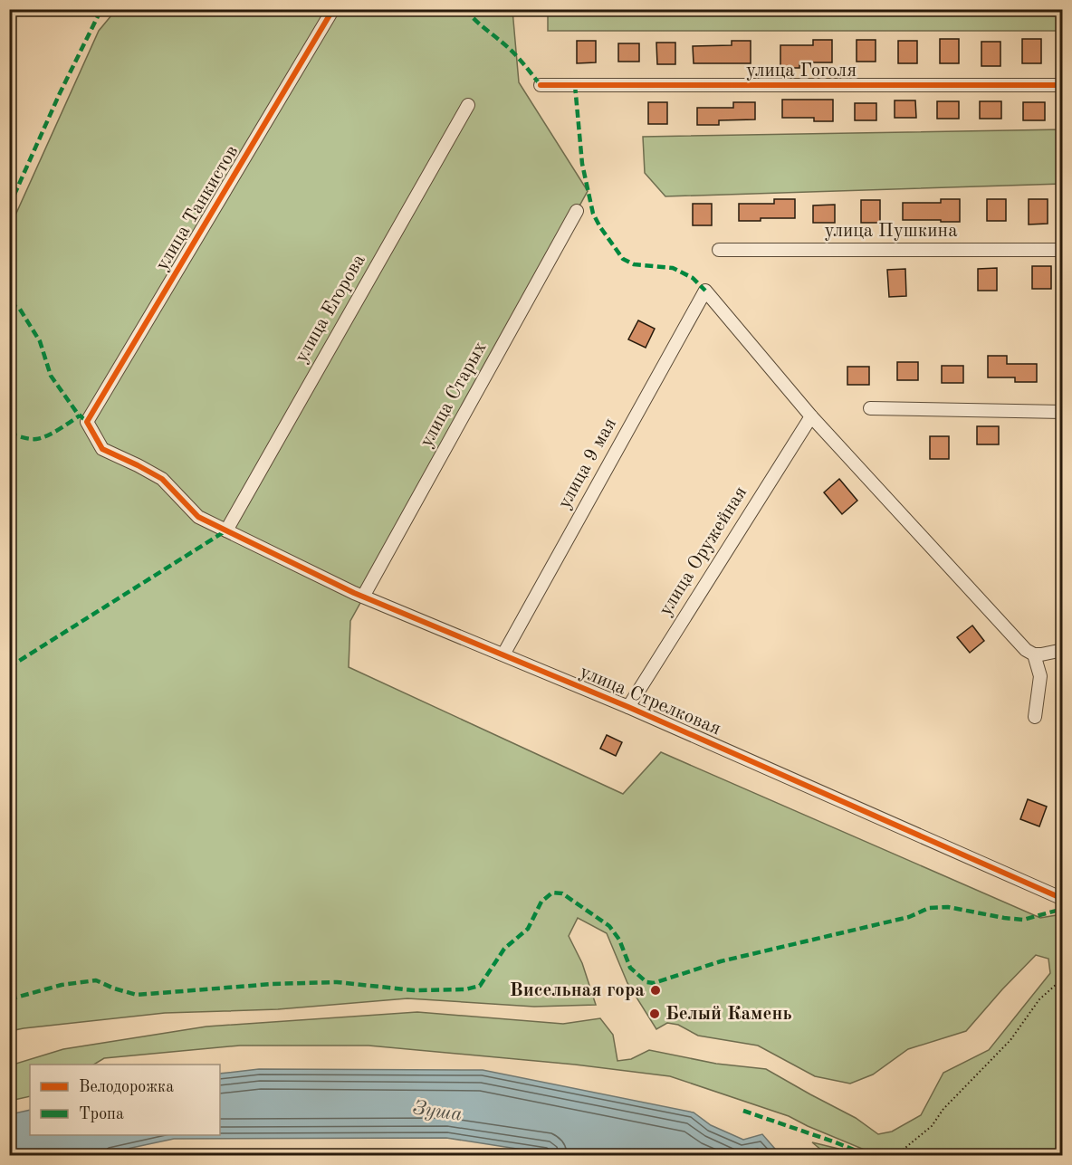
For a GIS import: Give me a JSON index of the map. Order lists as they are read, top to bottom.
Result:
{
  "streets": {
    "street": [
      "улица Гоголя",
      "улица Танкистов",
      "улица Пушкина",
      "улица Егорова",
      "улица Старых",
      "улица 9 мая",
      "улица Оружейная",
      "улица Стрелковая"
    ]
  },
  "crossings": [
    ["улица Танкистов", "улица Стрелковая"],
    ["улица Егорова", "улица Стрелковая"],
    ["улица Старых", "улица Стрелковая"],
    ["улица 9 мая", "улица Оружейная"],
    ["улица 9 мая", "улица Стрелковая"],
    ["улица Оружейная", "улица Стрелковая"]
  ],
  "water": ["Зуша"],
  "places": ["Висельная гора", "Белый Камень"],
  "legend": ["Велодорожка", "Тропа"]
}
